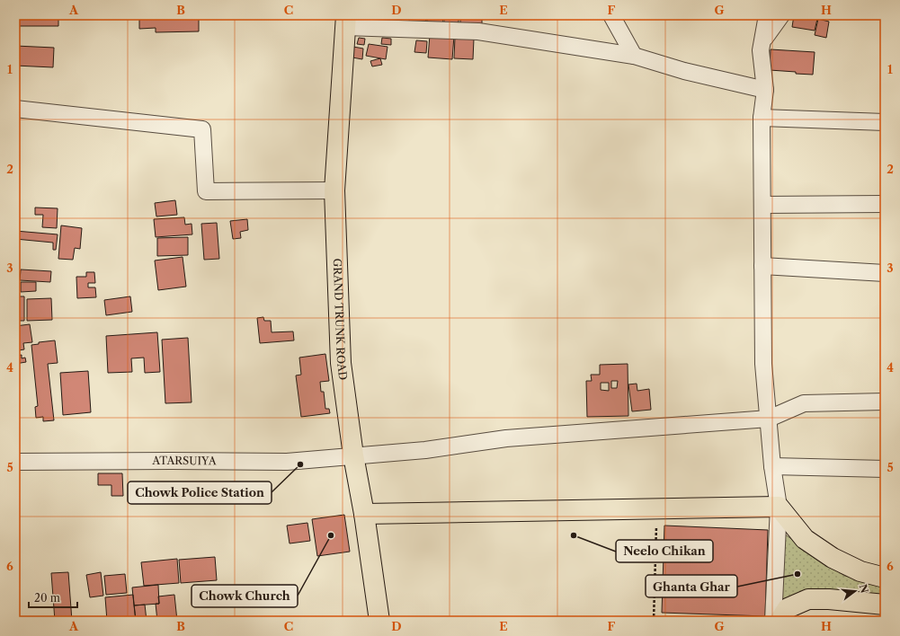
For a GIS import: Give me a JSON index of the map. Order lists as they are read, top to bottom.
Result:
{
  "streets": {
    "main road": ["GRAND TRUNK ROAD"],
    "street": ["ATARSUIYA"]
  },
  "crossings": [
    ["GRAND TRUNK ROAD", "ATARSUIYA"]
  ],
  "places": [
    "Chowk Police Station",
    "Chowk Church",
    "Neelo Chikan",
    "Ghanta Ghar"
  ],
  "scale_bar": "20 m",
  "north": "right",
  "grid": {
    "columns": [
      "A",
      "B",
      "C",
      "D",
      "E",
      "F",
      "G",
      "H"
    ],
    "rows": [
      "1",
      "2",
      "3",
      "4",
      "5",
      "6"
    ]
  }
}
